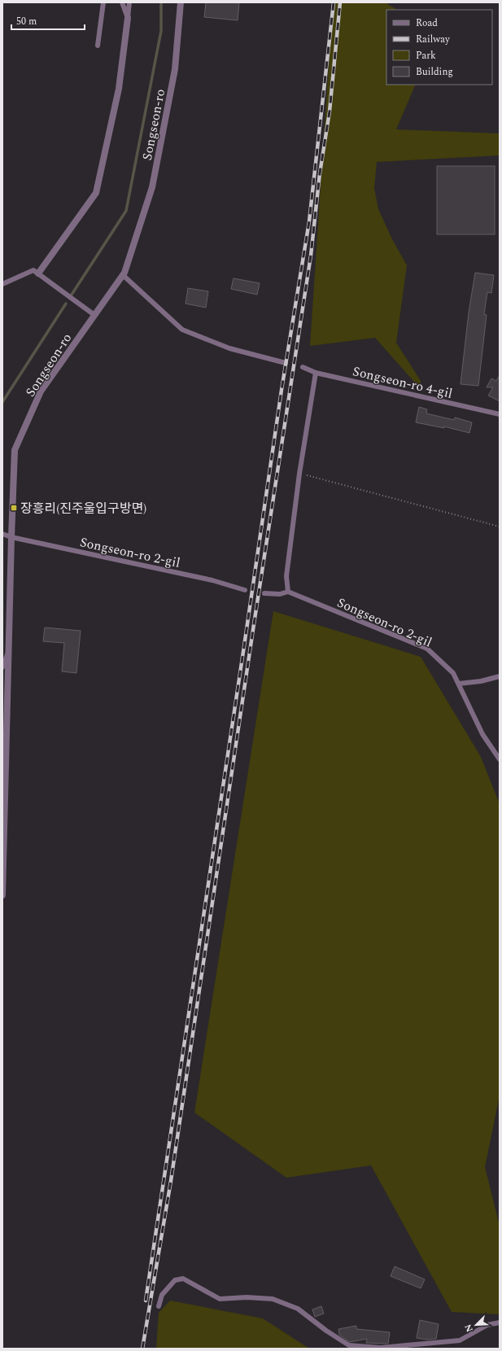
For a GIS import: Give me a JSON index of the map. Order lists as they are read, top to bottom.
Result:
{
  "streets": {
    "street": ["Songseon-ro"],
    "lane": ["Songseon-ro 4-gil", "Songseon-ro 2-gil"]
  },
  "crossings": [
    ["Songseon-ro", "Songseon-ro 2-gil"]
  ],
  "places": {
    "transit": ["장흥리(진주울입구방면)"]
  },
  "legend": [
    "Road",
    "Railway",
    "Park",
    "Building"
  ],
  "scale_bar": "50 m",
  "north": "bottom left"
}
